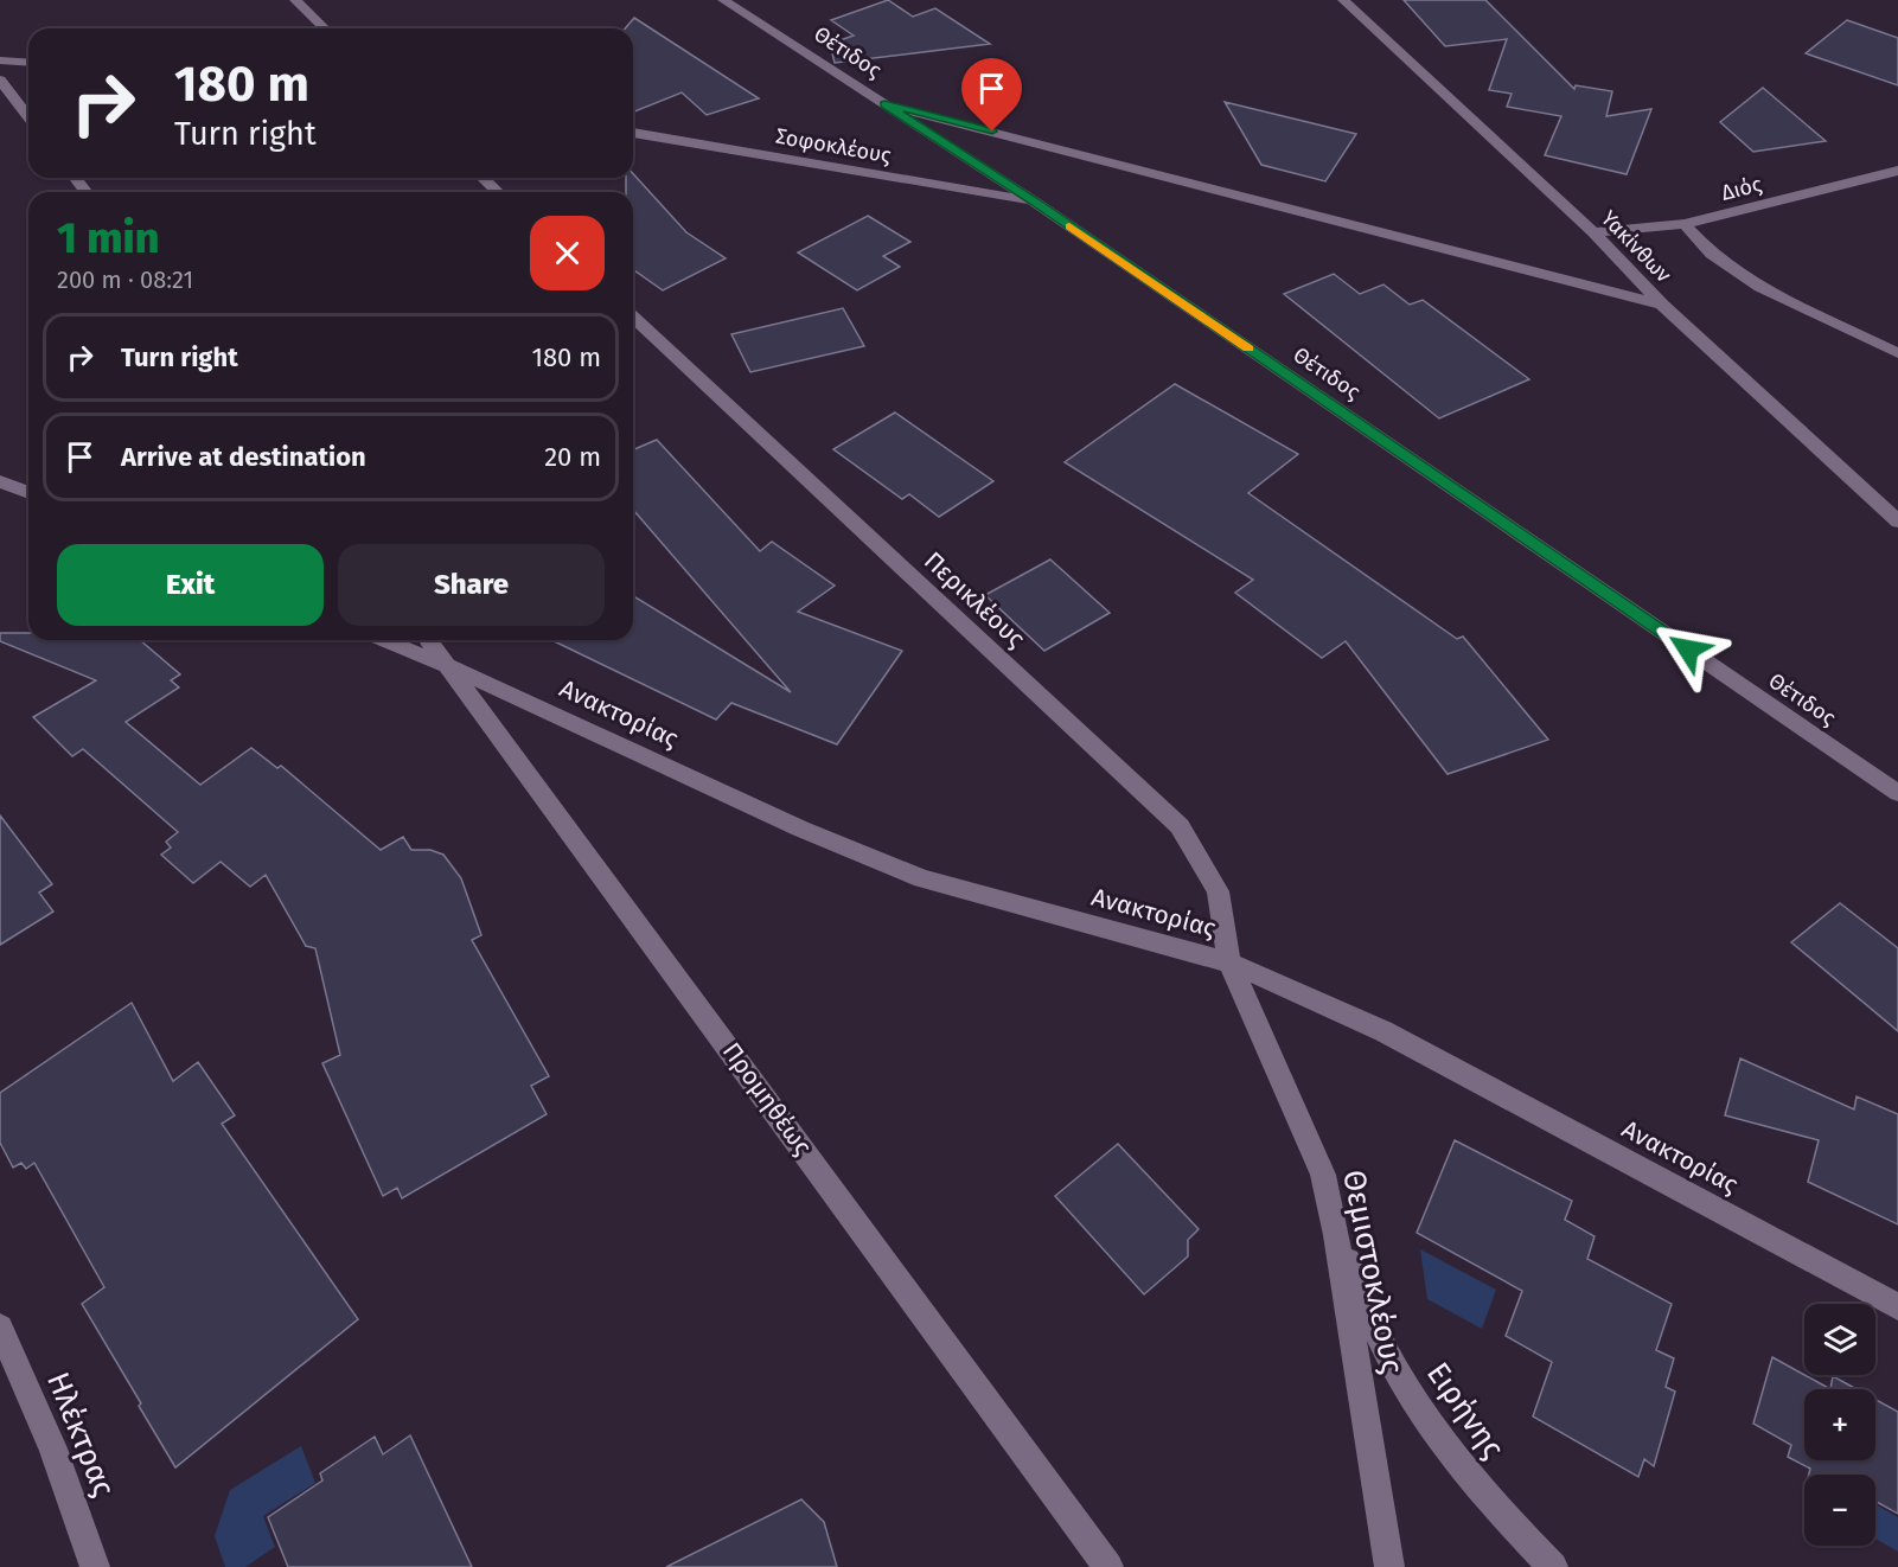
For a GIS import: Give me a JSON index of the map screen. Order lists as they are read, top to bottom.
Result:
{
  "streets": {
    "street": [
      "Θέτιδος",
      "Σοφοκλέους",
      "Διός",
      "Υακίνθων",
      "Περικλέους",
      "Ανακτορίας",
      "Προμηθέως",
      "Θεμιστοκλέους",
      "Ειρήνης",
      "Ηλέκτρας"
    ]
  },
  "crossings": [
    ["Θέτιδος", "Σοφοκλέους"],
    ["Διός", "Υακίνθων"],
    ["Περικλέους", "Ανακτορίας"],
    ["Περικλέους", "Θεμιστοκλέους"],
    ["Ανακτορίας", "Προμηθέως"],
    ["Ανακτορίας", "Θεμιστοκλέους"],
    ["Θεμιστοκλέους", "Ειρήνης"]
  ],
  "page": {
    "turn": ["180 m", "Turn right"],
    "heading": ["1 min", "200 m · 08:21"],
    "list": [
      {
        "name": "Turn right",
        "value": "180 m"
      },
      {
        "name": "Arrive at destination",
        "value": "20 m"
      }
    ],
    "buttons": ["Exit", "Share"],
    "map_buttons": ["+", "−"]
  }
}
